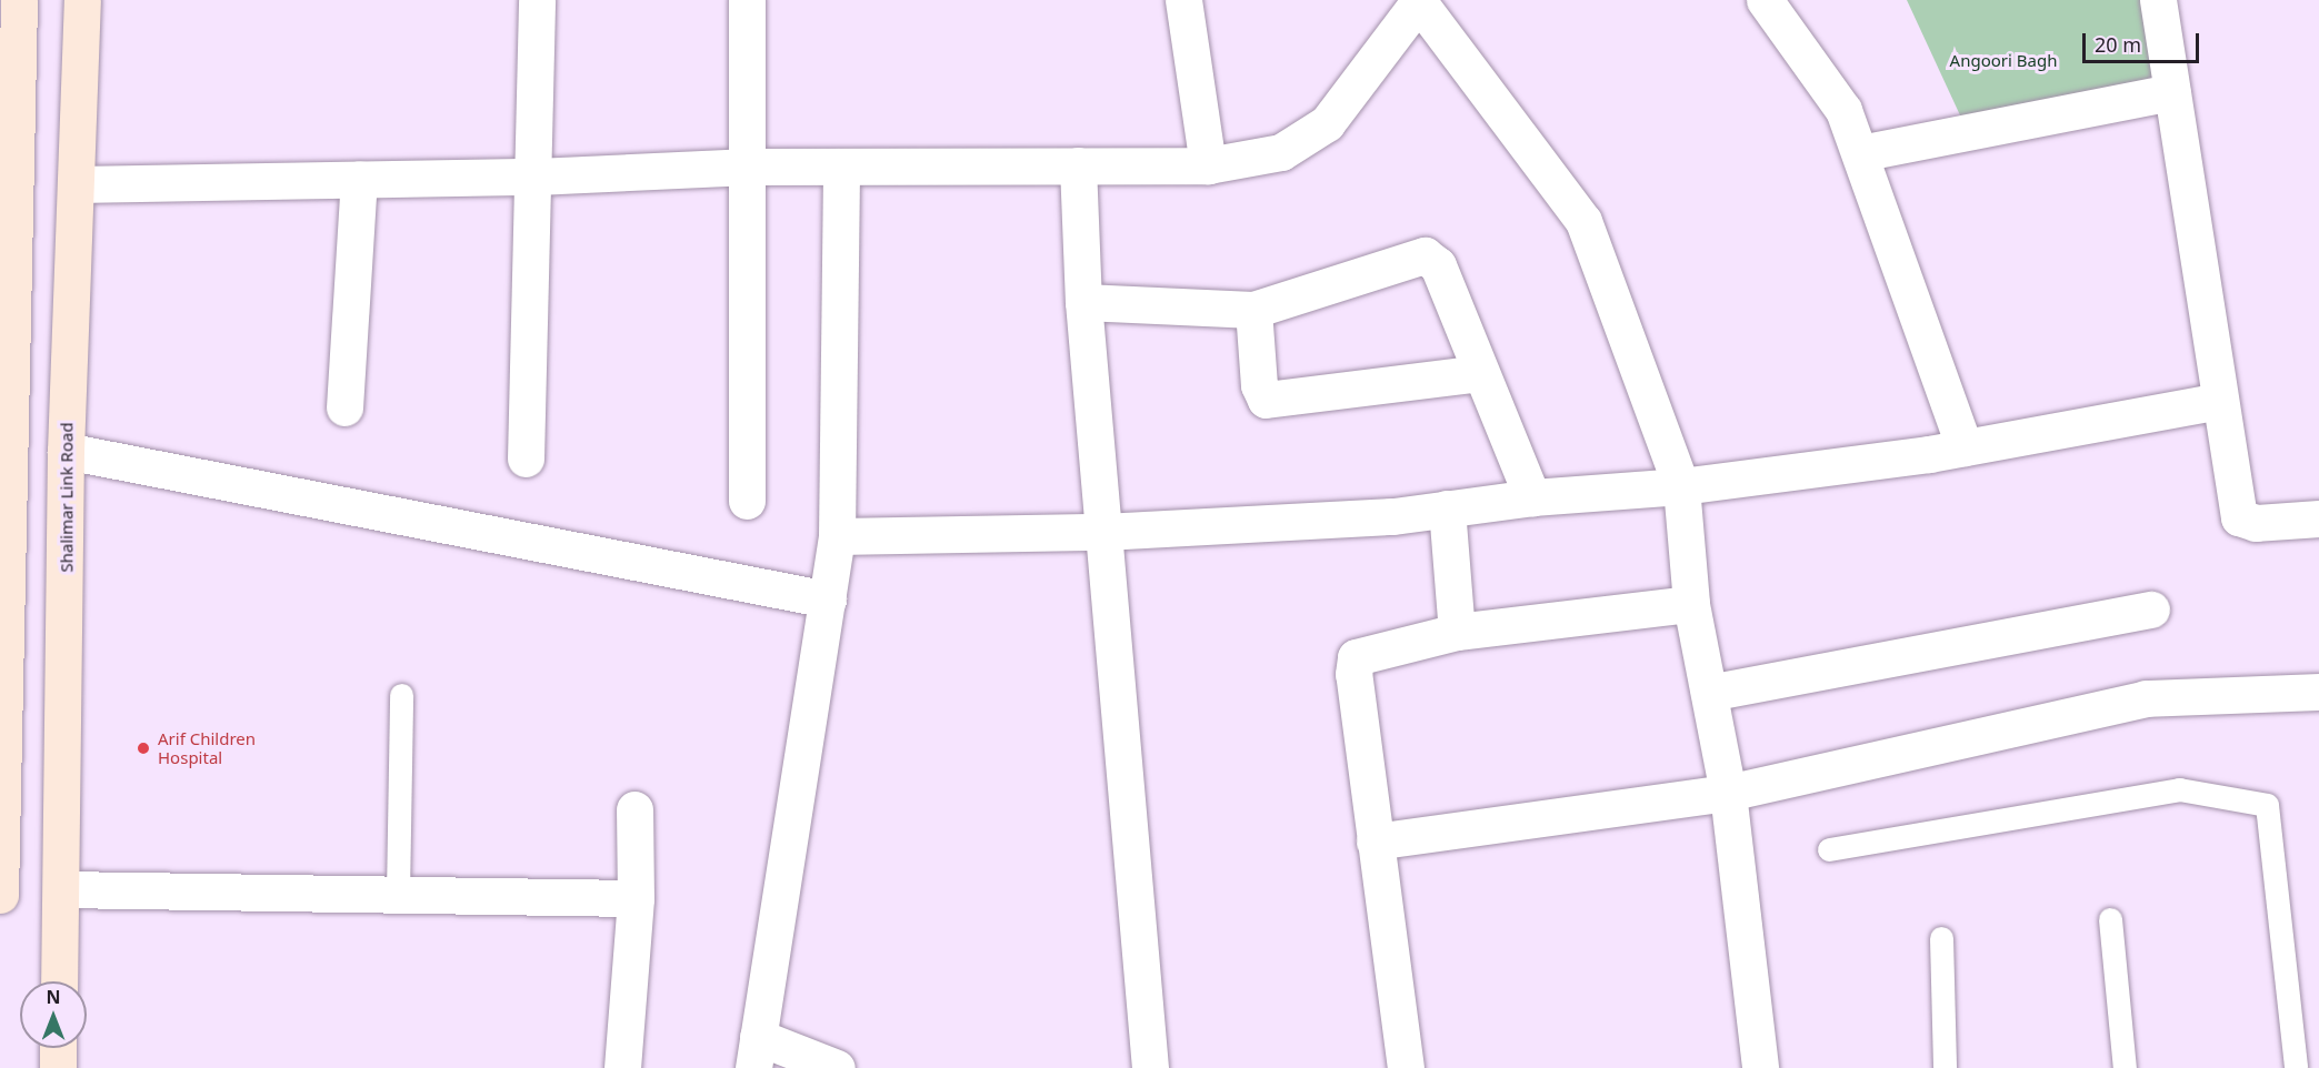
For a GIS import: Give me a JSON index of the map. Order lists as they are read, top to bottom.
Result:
{
  "streets": {
    "main road": ["Shalimar Link Road"]
  },
  "parks": ["Angoori Bagh"],
  "places": ["Arif Children Hospital"],
  "scale_bar": "20 m",
  "north": "top"
}
